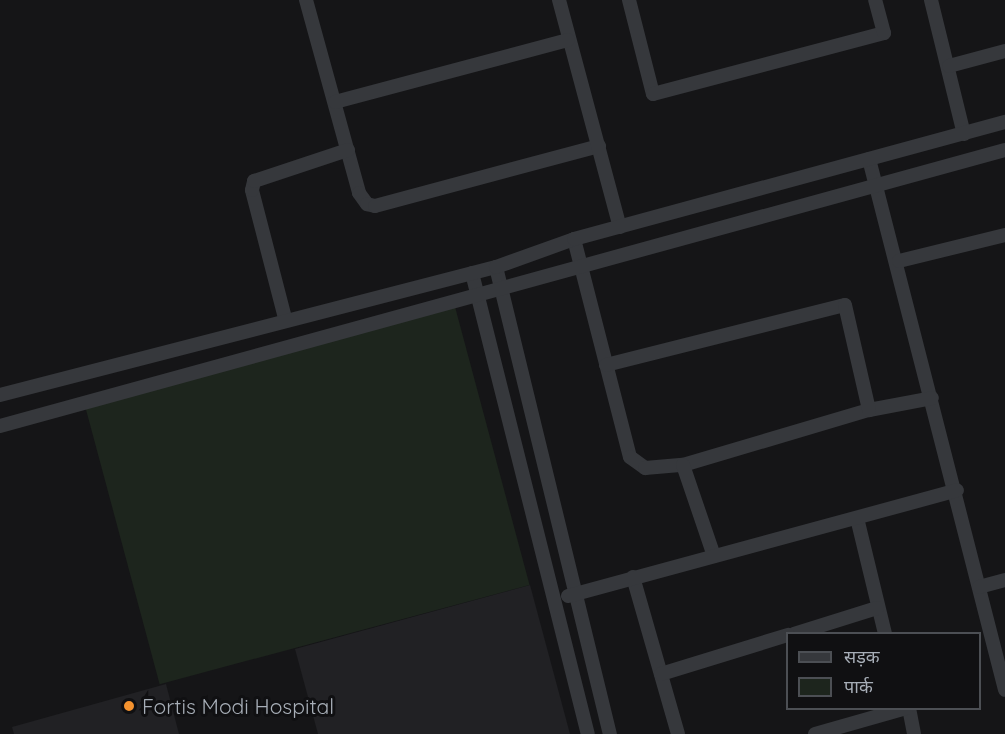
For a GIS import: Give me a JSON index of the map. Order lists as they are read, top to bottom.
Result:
{
  "places": ["Fortis Modi Hospital"],
  "legend": ["सड़क", "पार्क"]
}
